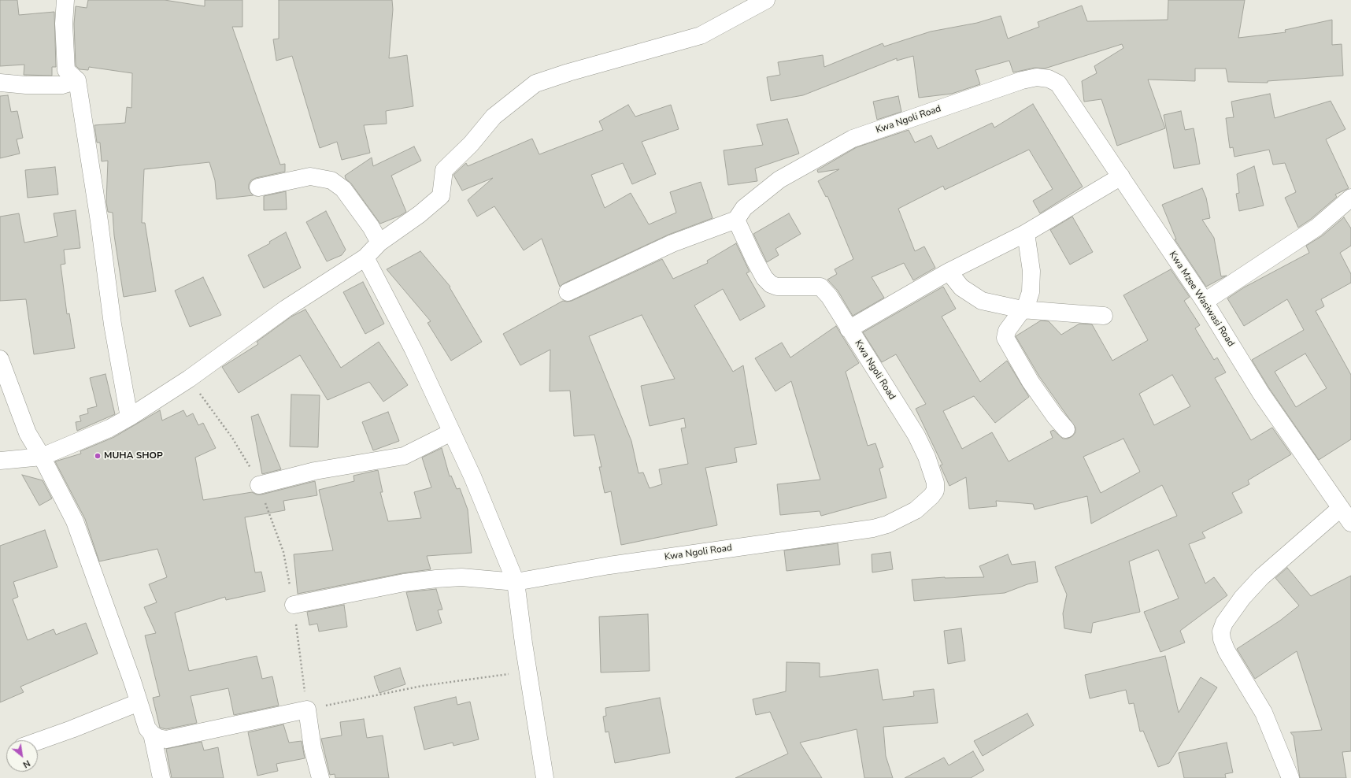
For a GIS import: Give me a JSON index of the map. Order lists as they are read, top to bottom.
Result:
{
  "streets": {
    "street": ["Kwa Ngoli Road", "Kwa Mzee Wasiwasi Road"]
  },
  "crossings": [
    ["Kwa Ngoli Road", "Kwa Mzee Wasiwasi Road"]
  ],
  "places": ["MUHA SHOP"],
  "north": "bottom right"
}
